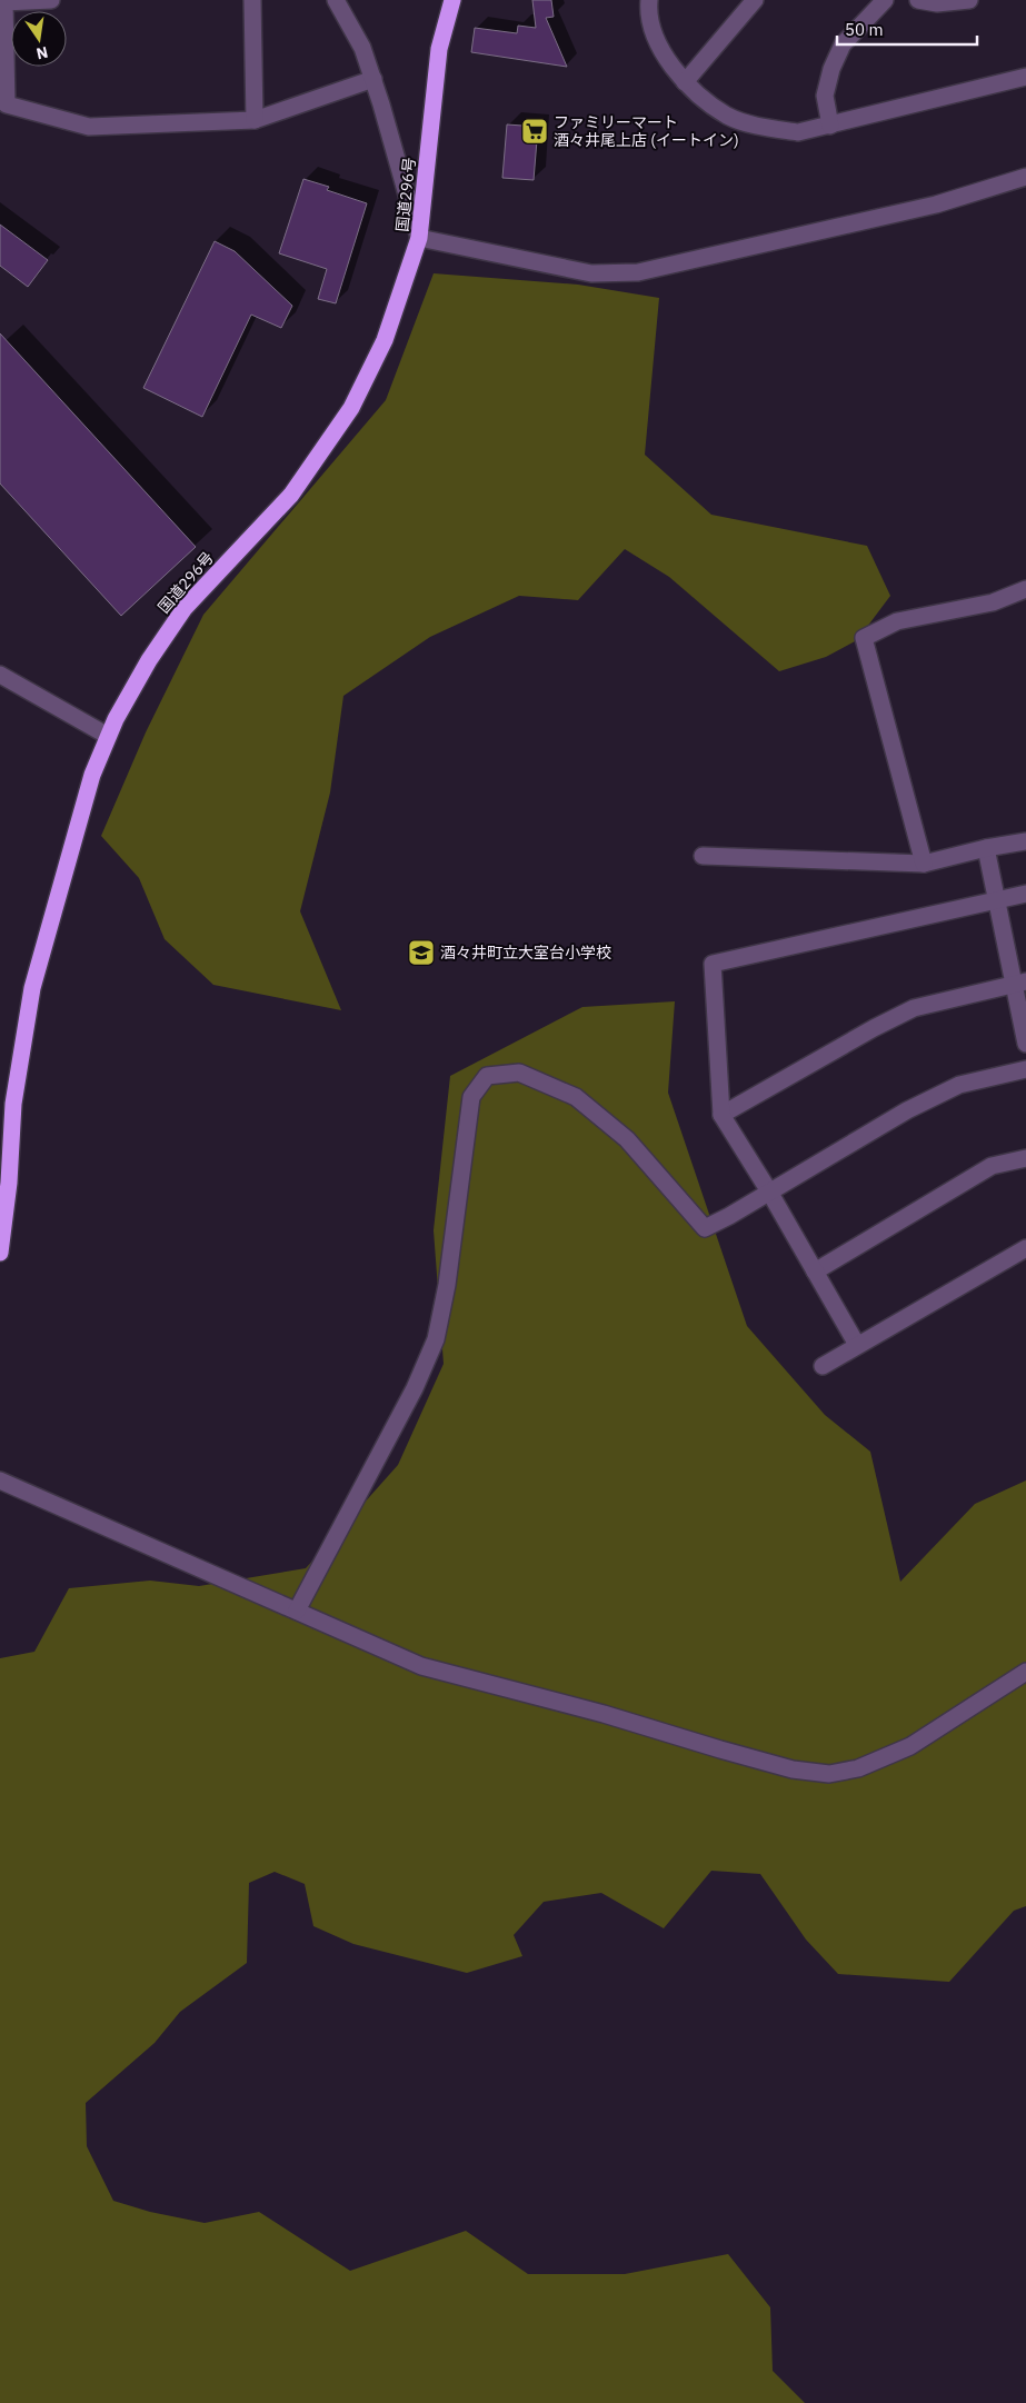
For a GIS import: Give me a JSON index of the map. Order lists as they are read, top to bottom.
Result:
{
  "streets": {
    "highway": ["国道296号"]
  },
  "places": {
    "supermarket": ["ファミリーマート 酒々井尾上店 (イートイン)"],
    "school or university": ["酒々井町立大室台小学校"]
  },
  "scale_bar": "50 m",
  "north": "bottom"
}
